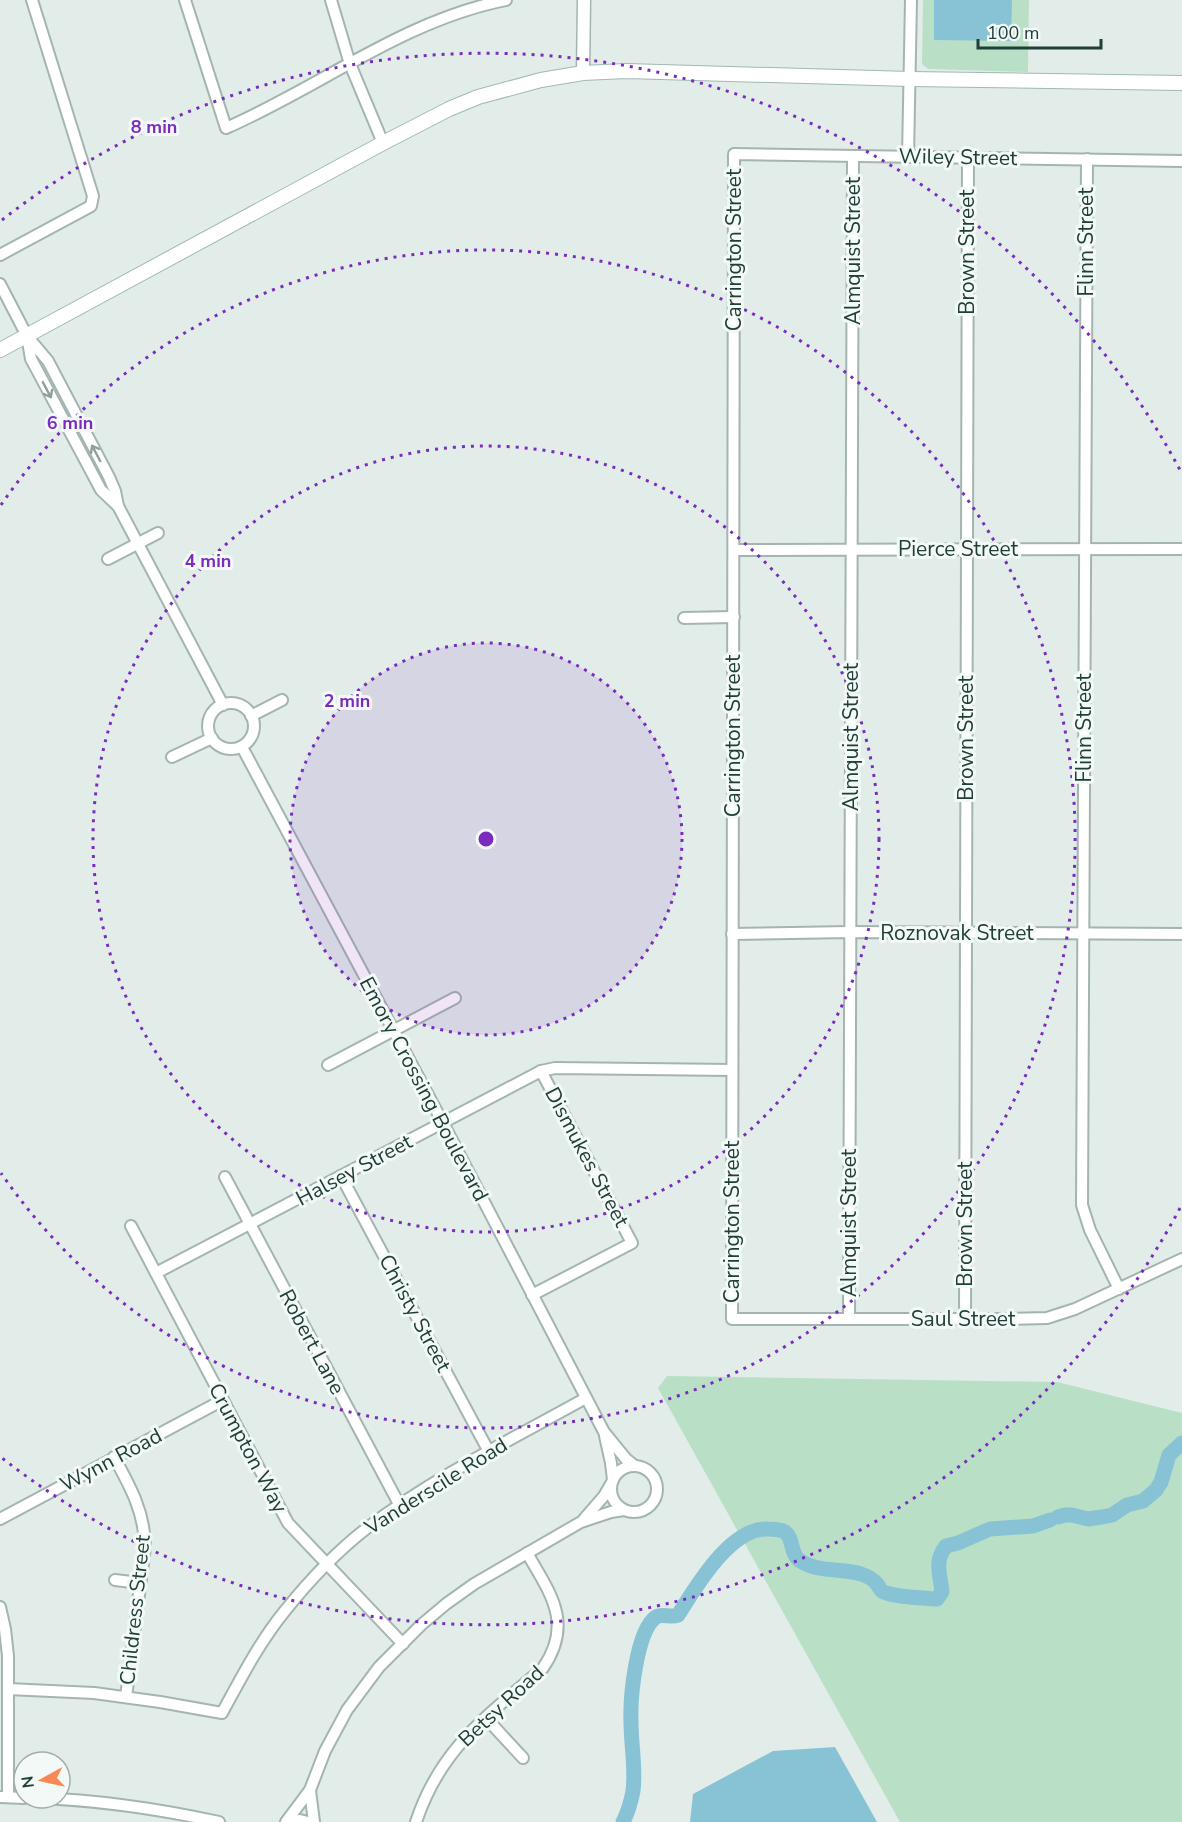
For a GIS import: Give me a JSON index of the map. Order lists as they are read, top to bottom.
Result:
{
  "streets": {
    "street": [
      "Wiley Street",
      "Flinn Street",
      "Carrington Street",
      "Almquist Street",
      "Brown Street",
      "Pierce Street",
      "Roznovak Street",
      "Emory Crossing Boulevard",
      "Dismukes Street",
      "Halsey Street",
      "Christy Street",
      "Saul Street",
      "Robert Lane",
      "Crumpton Way",
      "Wynn Road",
      "Vanderscile Road",
      "Childress Street",
      "Betsy Road"
    ]
  },
  "crossings": [
    ["Wiley Street", "Flinn Street"],
    ["Wiley Street", "Carrington Street"],
    ["Wiley Street", "Almquist Street"],
    ["Wiley Street", "Brown Street"],
    ["Flinn Street", "Pierce Street"],
    ["Flinn Street", "Roznovak Street"],
    ["Flinn Street", "Saul Street"],
    ["Carrington Street", "Pierce Street"],
    ["Carrington Street", "Roznovak Street"],
    ["Carrington Street", "Halsey Street"],
    ["Carrington Street", "Saul Street"],
    ["Almquist Street", "Pierce Street"],
    ["Almquist Street", "Roznovak Street"],
    ["Almquist Street", "Saul Street"],
    ["Brown Street", "Pierce Street"],
    ["Brown Street", "Roznovak Street"],
    ["Brown Street", "Saul Street"],
    ["Emory Crossing Boulevard", "Dismukes Street"],
    ["Emory Crossing Boulevard", "Halsey Street"],
    ["Emory Crossing Boulevard", "Vanderscile Road"],
    ["Dismukes Street", "Halsey Street"],
    ["Halsey Street", "Christy Street"],
    ["Halsey Street", "Robert Lane"],
    ["Halsey Street", "Crumpton Way"],
    ["Christy Street", "Vanderscile Road"],
    ["Robert Lane", "Vanderscile Road"],
    ["Crumpton Way", "Wynn Road"],
    ["Crumpton Way", "Vanderscile Road"],
    ["Wynn Road", "Childress Street"],
    ["Vanderscile Road", "Childress Street"]
  ],
  "scale_bar": "100 m",
  "north": "left",
  "rings": [
    "8 min",
    "6 min",
    "4 min",
    "2 min"
  ]
}
